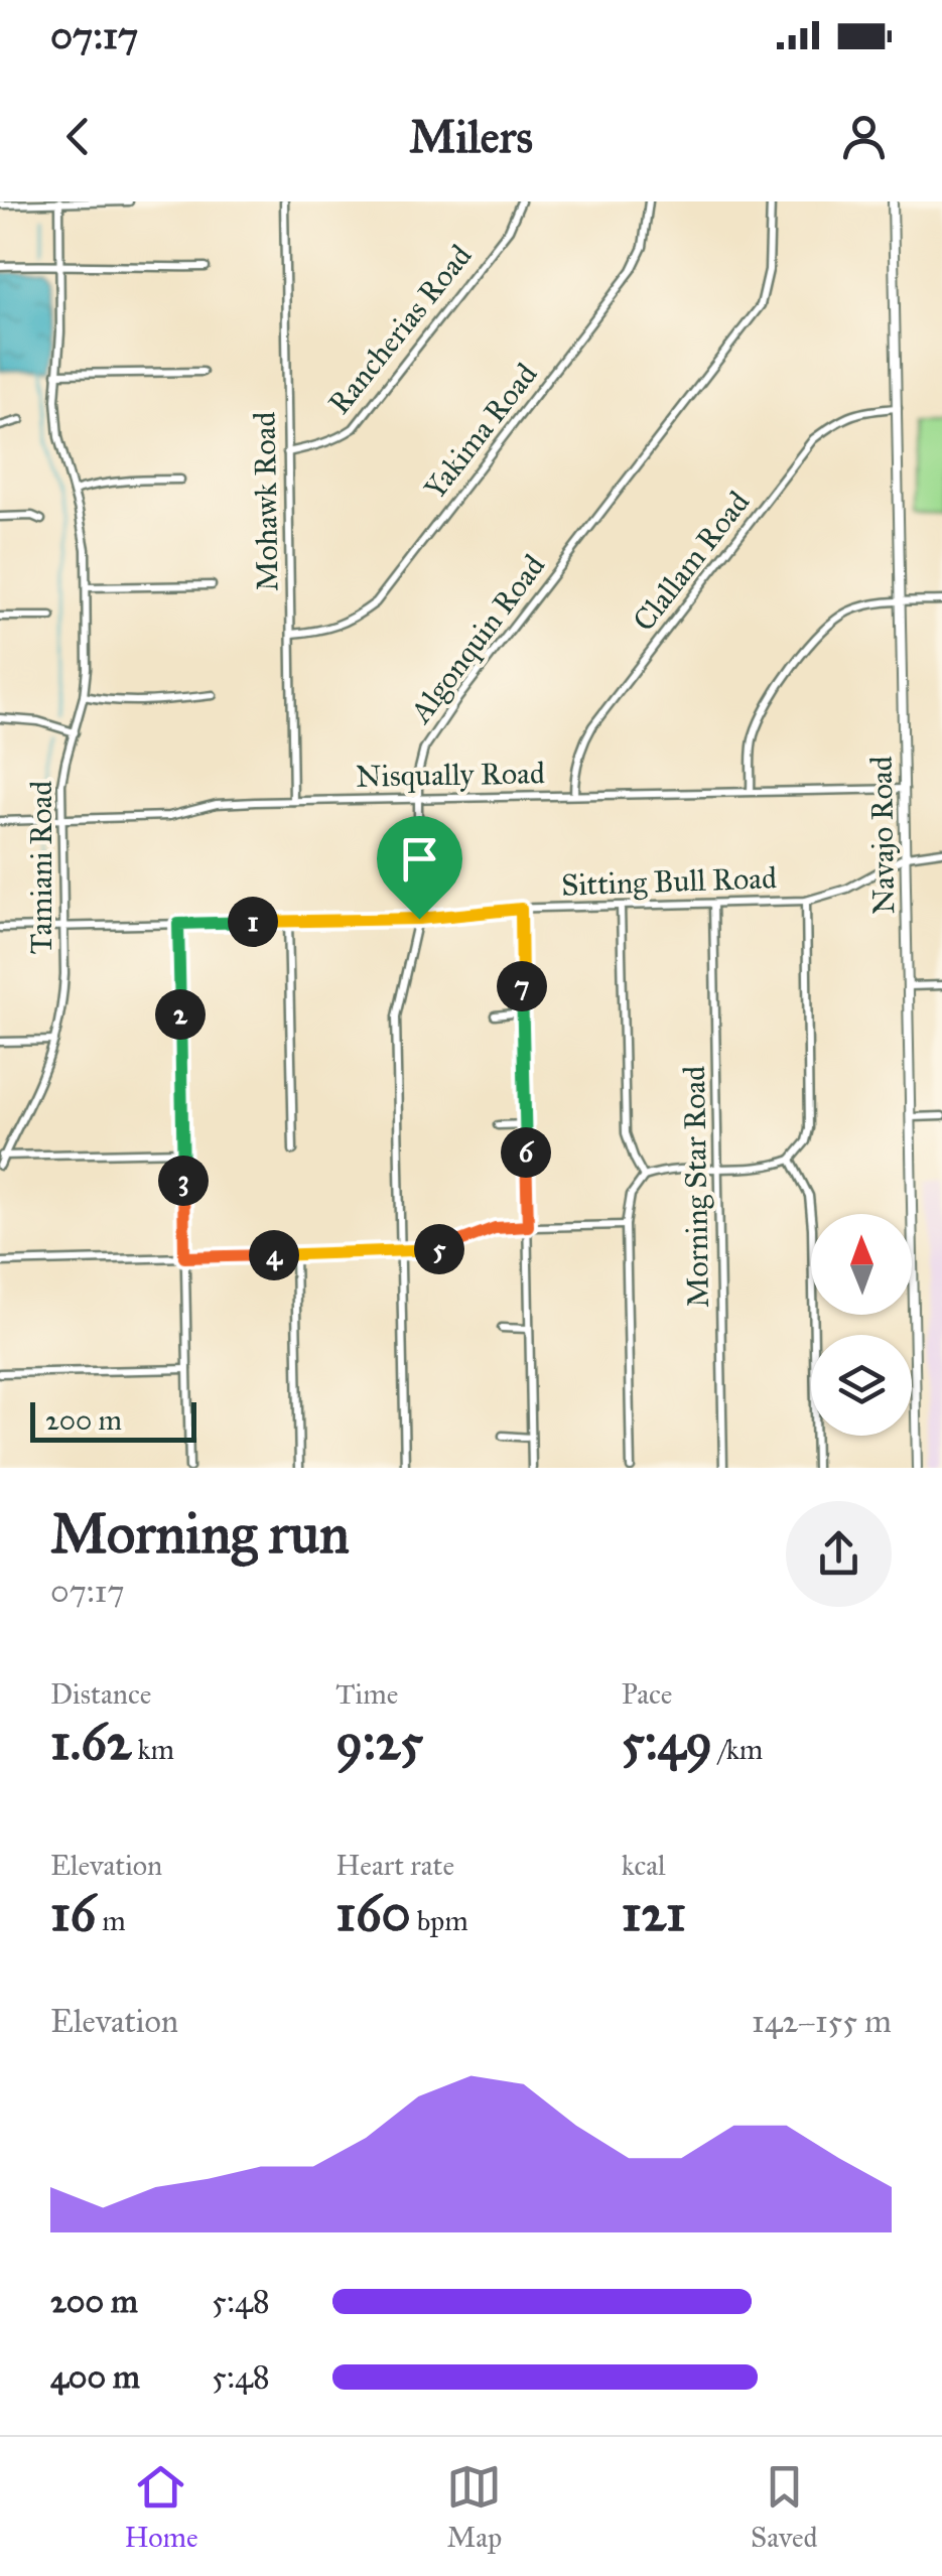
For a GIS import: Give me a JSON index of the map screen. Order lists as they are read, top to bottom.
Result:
{
  "streets": {
    "main road": ["Navajo Road"],
    "street": [
      "Rancherias Road",
      "Yakima Road",
      "Mohawk Road",
      "Clallam Road",
      "Algonquin Road",
      "Nisqually Road",
      "Tamiani Road",
      "Sitting Bull Road",
      "Morning Star Road"
    ]
  },
  "crossings": [
    ["Rancherias Road", "Mohawk Road"],
    ["Yakima Road", "Mohawk Road"],
    ["Mohawk Road", "Nisqually Road"],
    ["Clallam Road", "Nisqually Road"],
    ["Clallam Road", "Navajo Road"],
    ["Algonquin Road", "Nisqually Road"],
    ["Algonquin Road", "Sitting Bull Road"],
    ["Nisqually Road", "Navajo Road"],
    ["Nisqually Road", "Tamiani Road"],
    ["Navajo Road", "Sitting Bull Road"],
    ["Tamiani Road", "Sitting Bull Road"],
    ["Sitting Bull Road", "Morning Star Road"]
  ],
  "scale_bar": "200 m",
  "north": "top",
  "page": {
    "status": "07:17",
    "header": "Milers",
    "pins": [
      "1",
      "7",
      "2",
      "6",
      "3",
      "5",
      "4"
    ],
    "scale": "200 m",
    "heading": ["Morning run", "07:17"],
    "stats": [
      ["Distance", "1.62 km"],
      ["Time", "9:25"],
      ["Pace", "5:49 /km"],
      ["Elevation", "16 m"],
      ["Heart rate", "160 bpm"],
      ["kcal", "121"]
    ],
    "chart": ["Elevation", "142–155 m"],
    "list": [
      {
        "name": "200 m",
        "note": "5:48"
      },
      {
        "name": "400 m",
        "note": "5:48"
      }
    ],
    "tabs": ["Home", "Map", "Saved"]
  }
}
